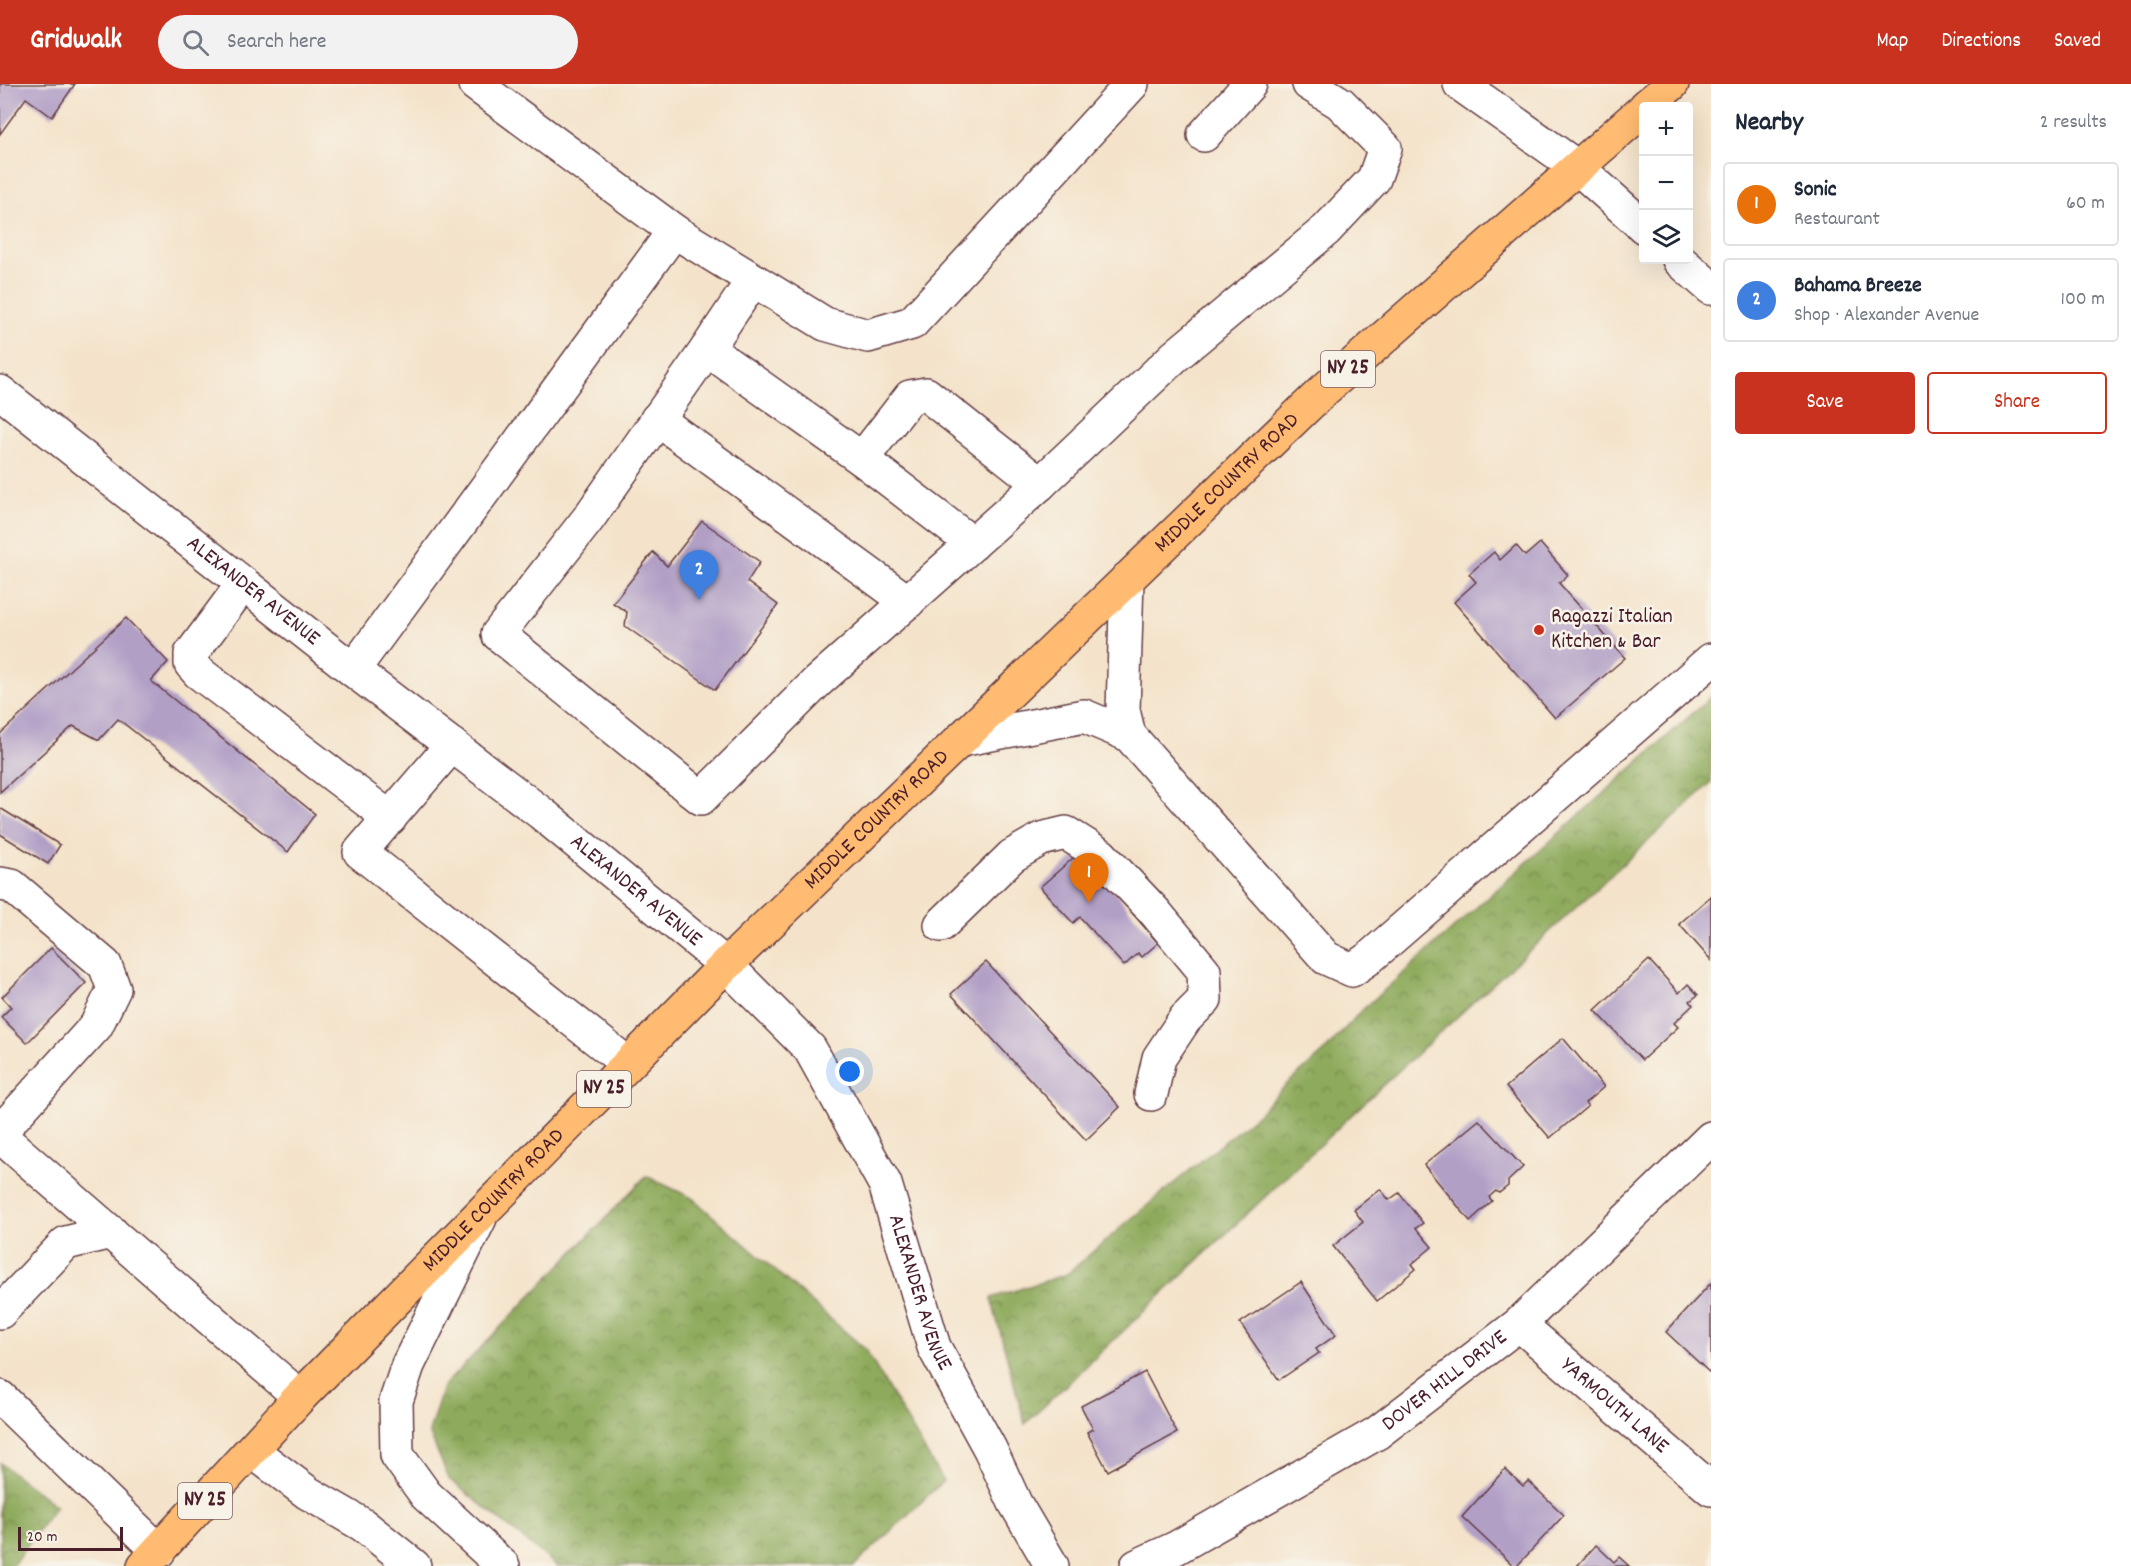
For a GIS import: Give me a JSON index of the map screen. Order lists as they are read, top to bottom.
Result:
{
  "streets": {
    "main road": ["NY 25", "MIDDLE COUNTRY ROAD"],
    "street": ["ALEXANDER AVENUE", "DOVER HILL DRIVE", "YARMOUTH LANE"]
  },
  "crossings": [
    ["MIDDLE COUNTRY ROAD", "ALEXANDER AVENUE"],
    ["DOVER HILL DRIVE", "YARMOUTH LANE"]
  ],
  "places": ["Ragazzi Italian Kitchen & Bar"],
  "scale_bar": "20 m",
  "page": {
    "header": "Gridwalk",
    "search": "Search here",
    "nav": ["Map", "Directions", "Saved"],
    "heading": ["Nearby", "2 results"],
    "map_buttons": ["+", "−"],
    "list": [
      {
        "mark": "1",
        "name": "Sonic",
        "note": "Restaurant",
        "value": "60 m"
      },
      {
        "mark": "2",
        "name": "Bahama Breeze",
        "note": "Shop · Alexander Avenue",
        "value": "100 m"
      }
    ],
    "buttons": ["Save", "Share"],
    "pins": ["2", "1"],
    "scale": "20 m"
  }
}
